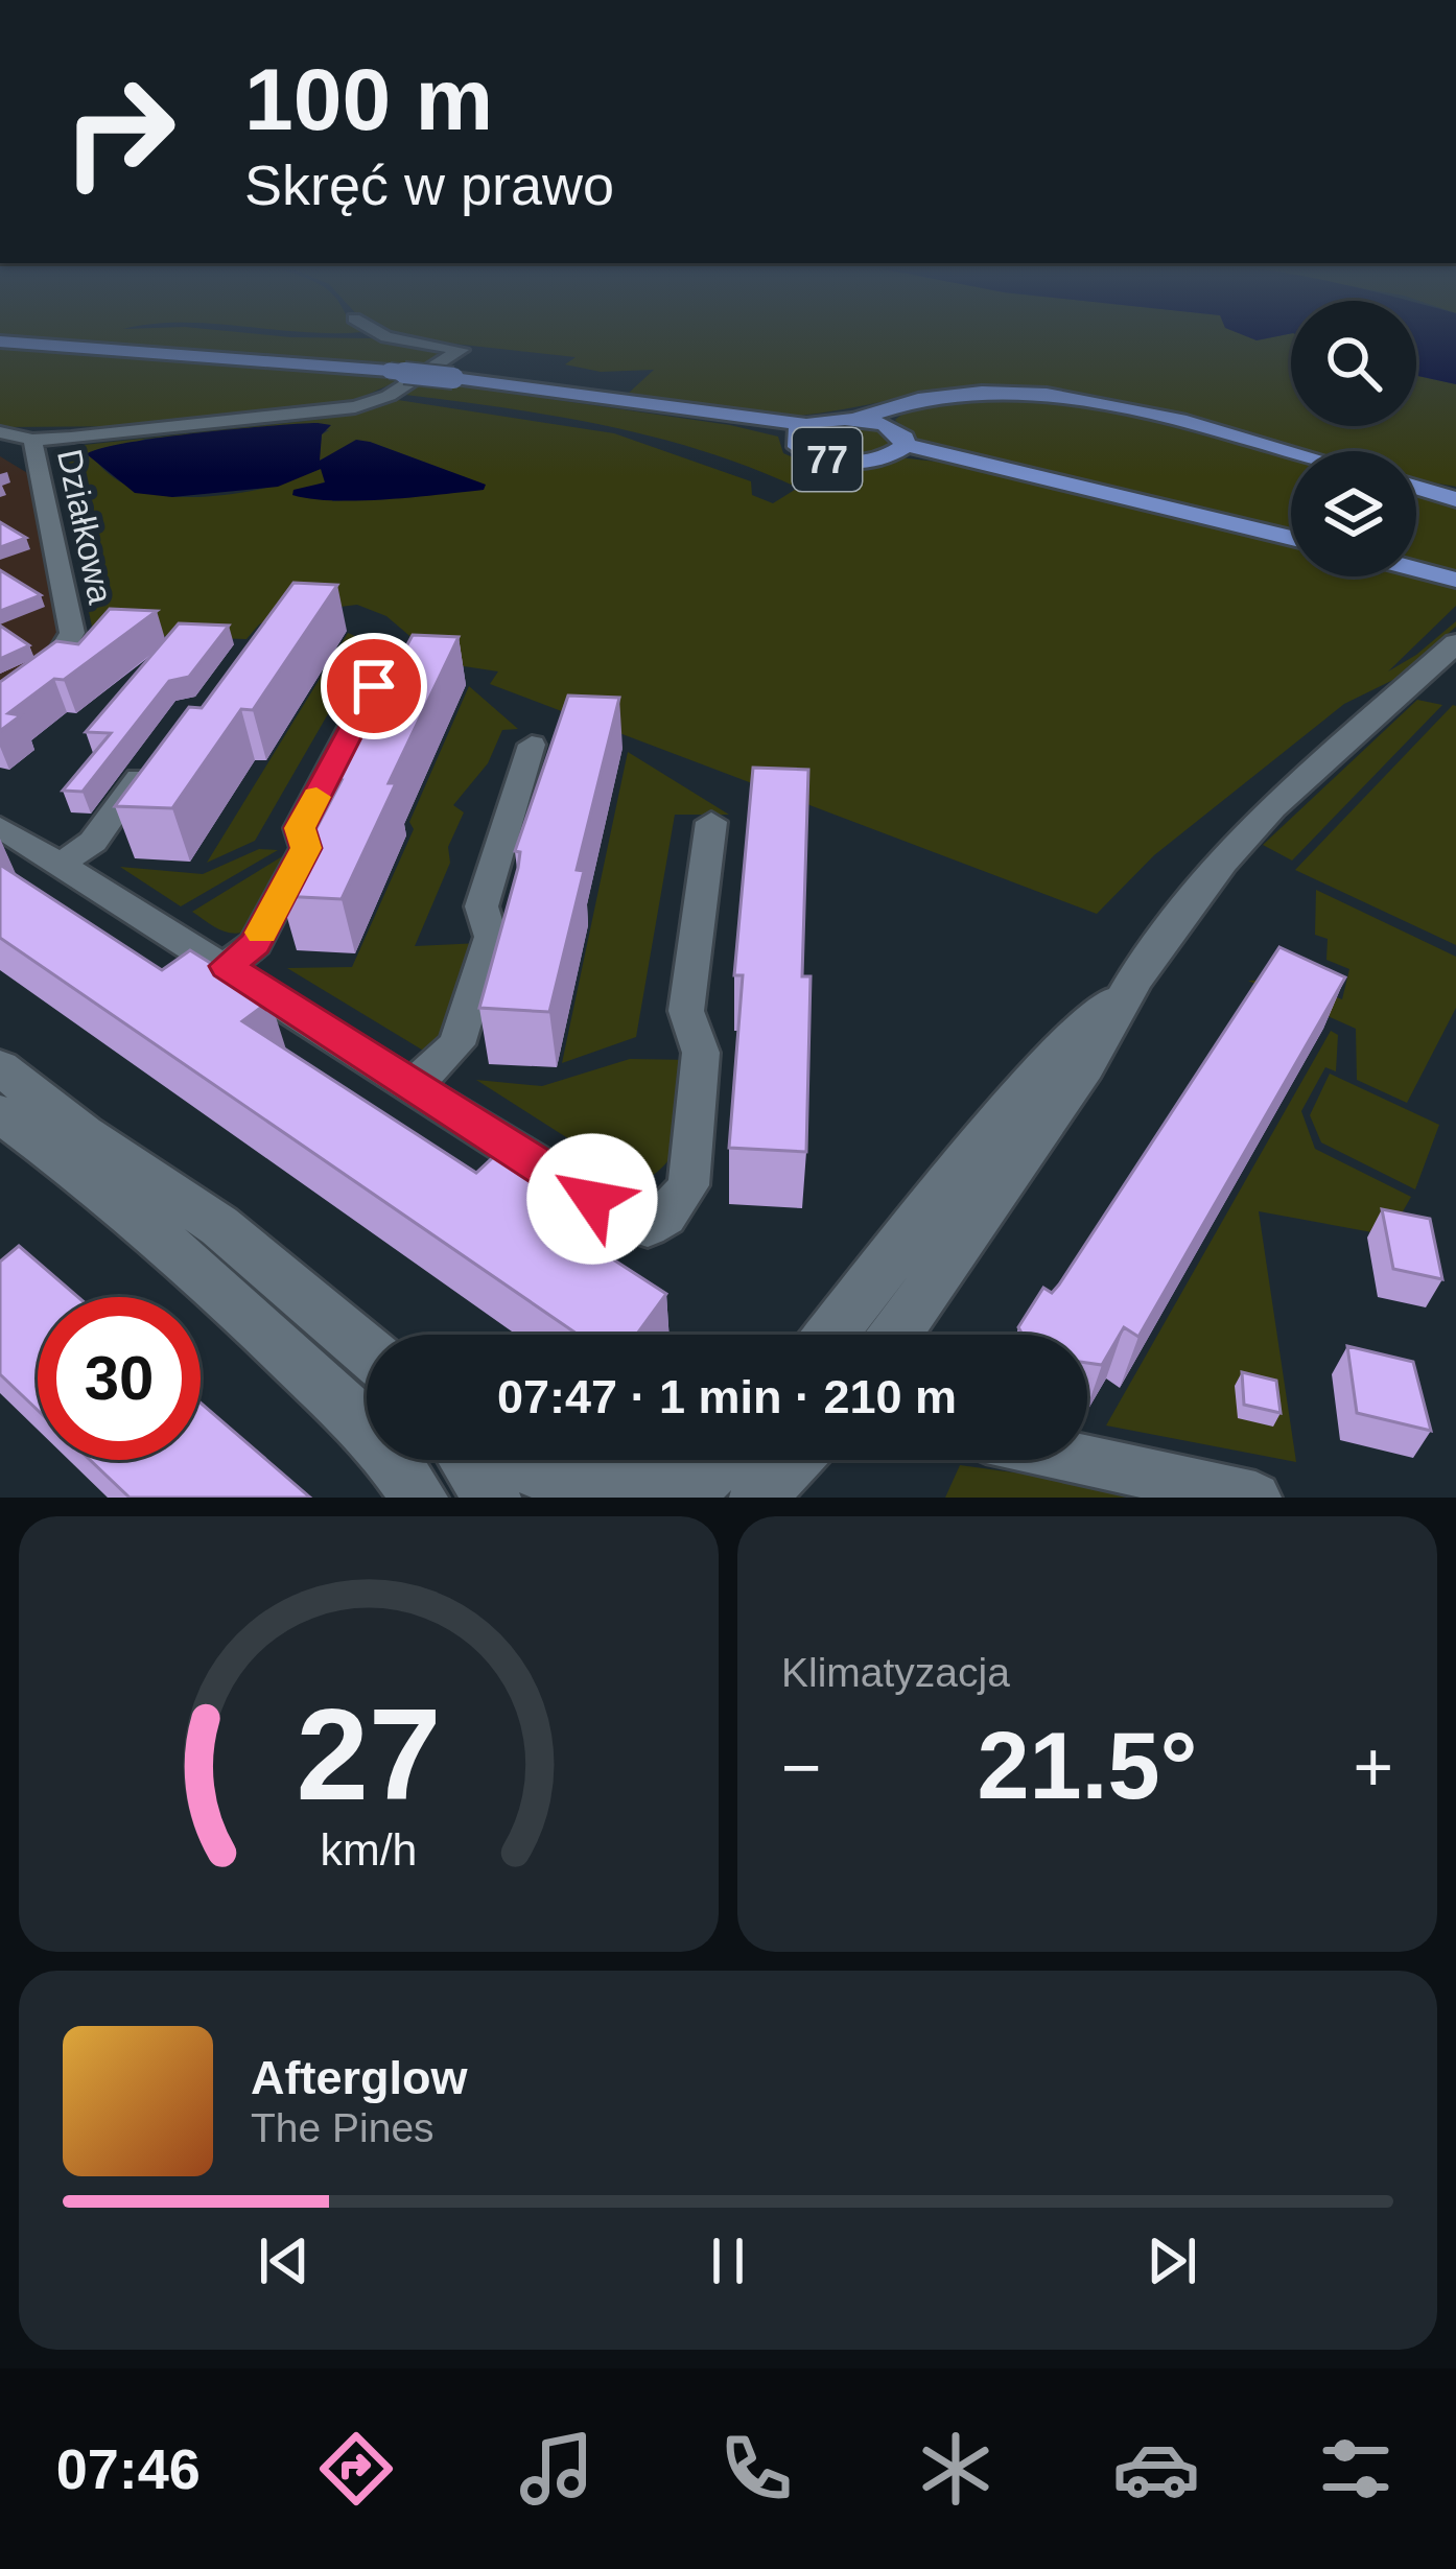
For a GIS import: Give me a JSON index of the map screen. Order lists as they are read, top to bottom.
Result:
{
  "streets": {
    "main road": ["77"],
    "street": ["Działkowa"]
  },
  "page": {
    "turn": ["100 m", "Skręć w prawo"],
    "limit": "30",
    "trip": "07:47 · 1 min · 210 m",
    "tile": "Klimatyzacja",
    "heat": ["−", "21.5°", "+"],
    "song": ["Afterglow", "The Pines"],
    "tabs": "07:46",
    "gauge": ["27", "km/h"]
  }
}
